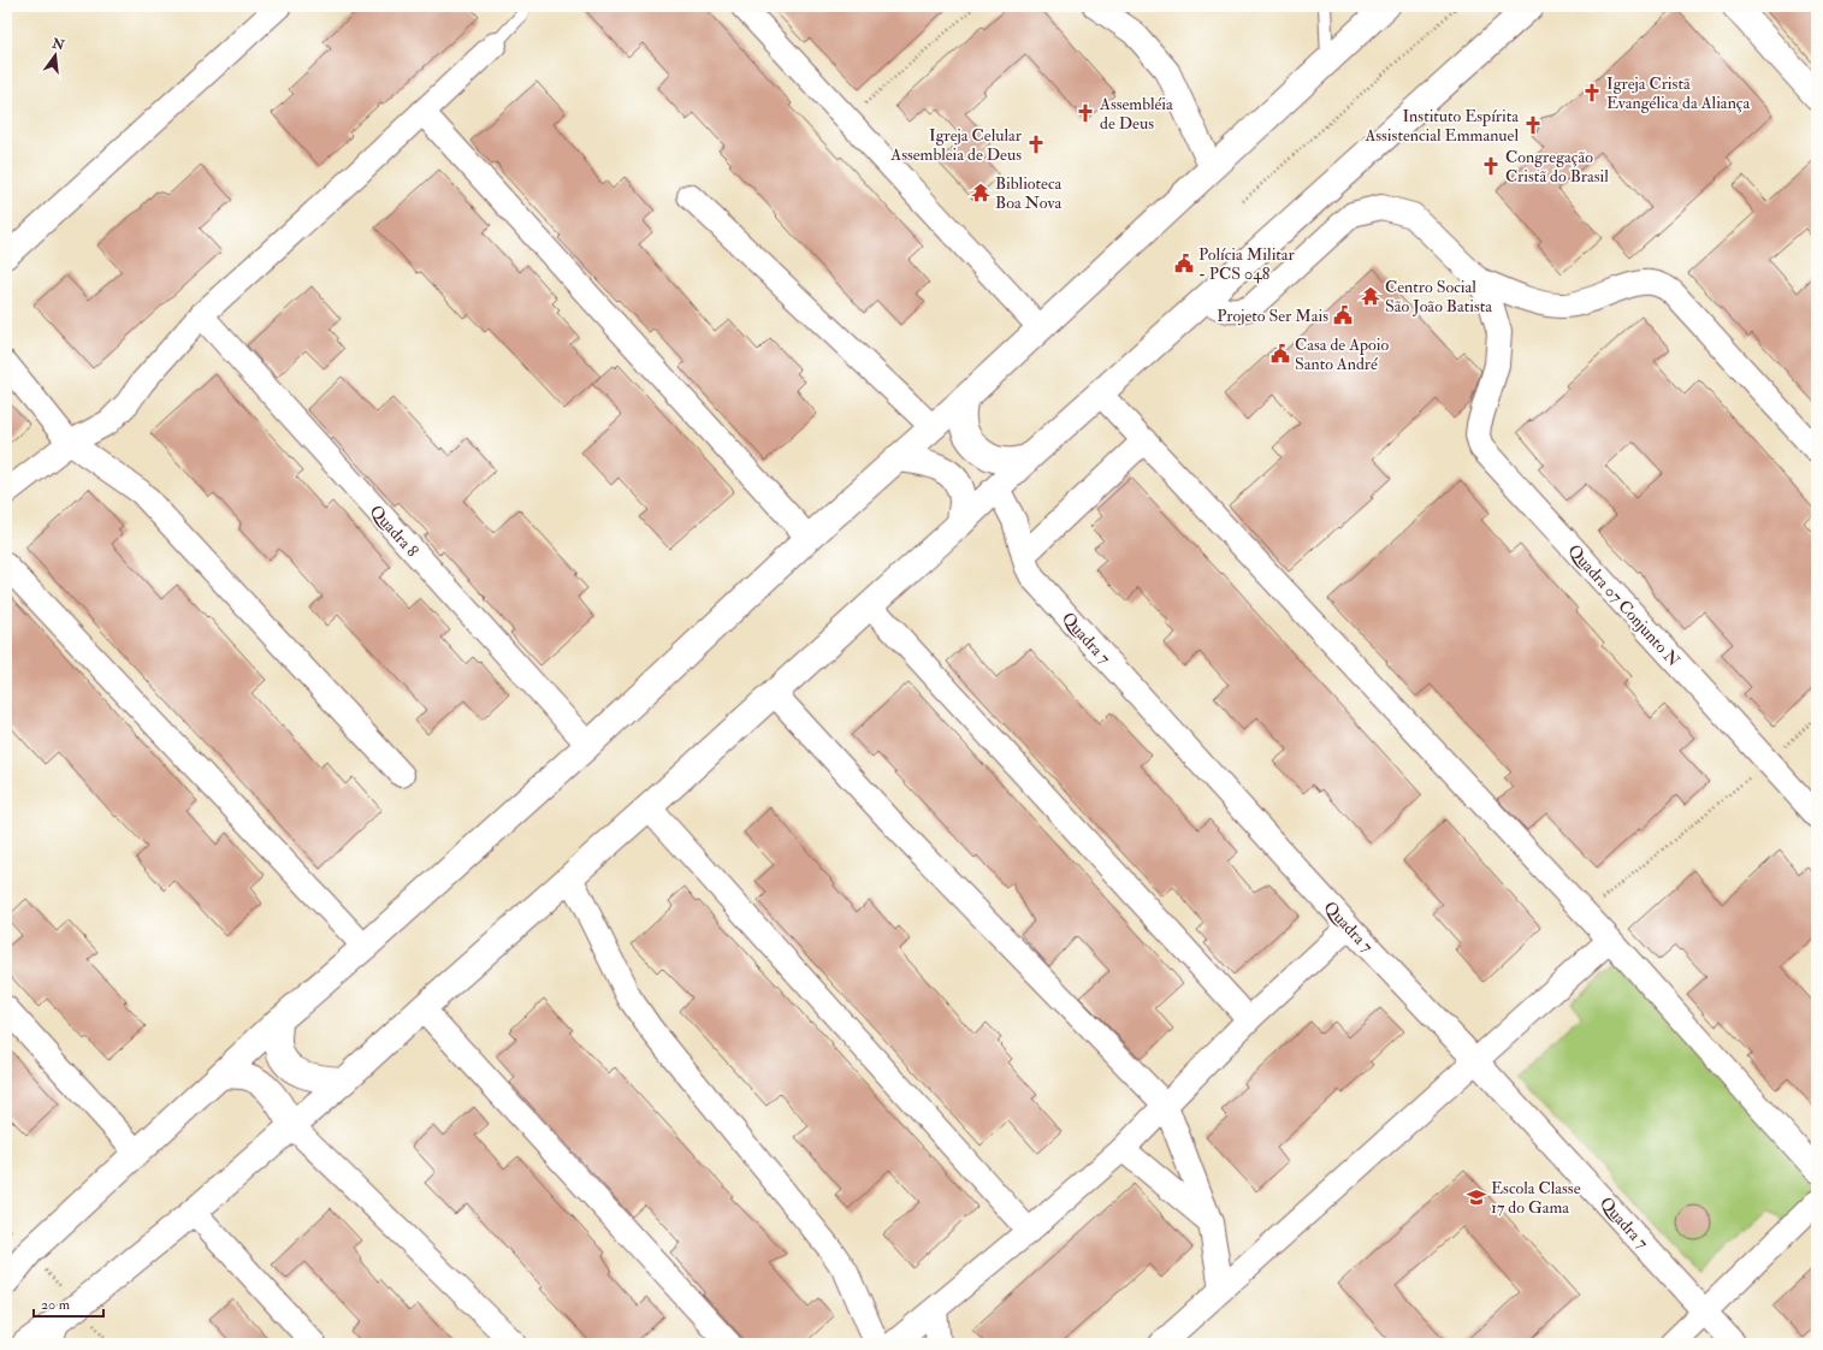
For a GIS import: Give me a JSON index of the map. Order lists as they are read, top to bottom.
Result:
{
  "streets": {
    "street": ["Quadra 8", "Quadra 07 Conjunto N", "Quadra 7"]
  },
  "places": {
    "church": [
      "Igreja Cristã Evangélica da Aliança",
      "Assembléia de Deus",
      "Instituto Espírita Assistencial Emmanuel",
      "Igreja Celular Assembleia de Deus",
      "Congregação Cristã do Brasil"
    ],
    "temple": ["Biblioteca Boa Nova", "Centro Social São João Batista"],
    "public building": ["Polícia Militar - PCS 048", "Projeto Ser Mais", "Casa de Apoio Santo André"],
    "school or university": ["Escola Classe 17 do Gama"]
  },
  "scale_bar": "20 m",
  "north": "top"
}
